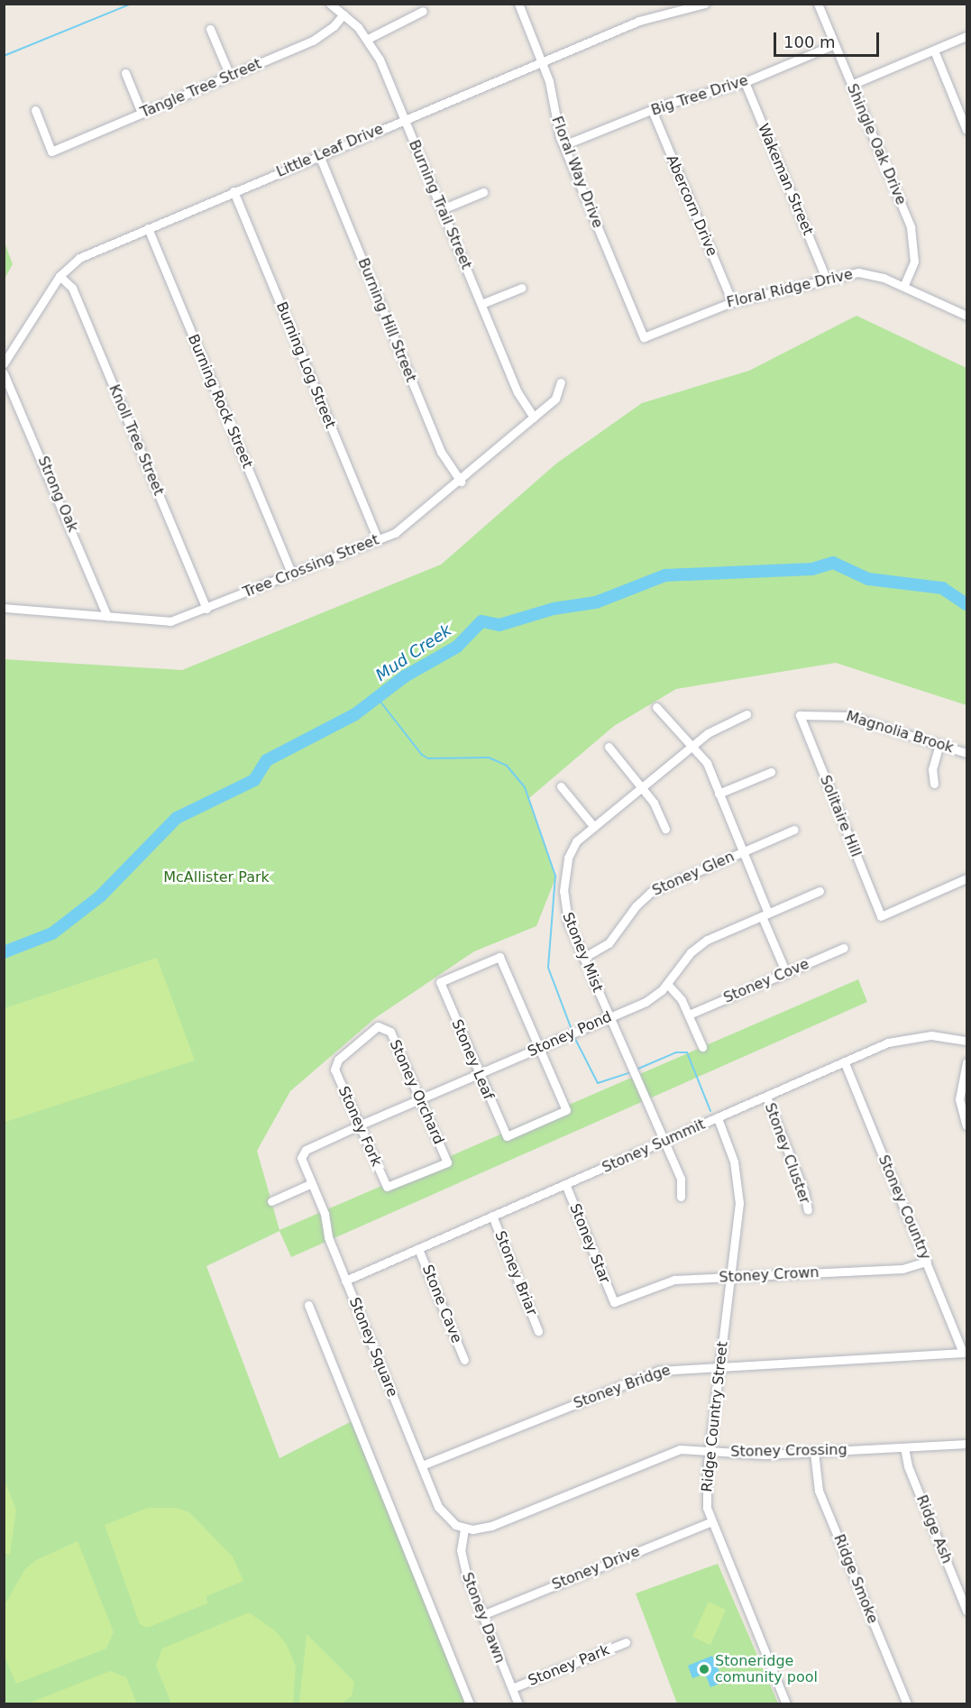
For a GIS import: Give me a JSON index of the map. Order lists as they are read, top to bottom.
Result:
{
  "streets": {
    "street": [
      "Tangle Tree Street",
      "Big Tree Drive",
      "Shingle Oak Drive",
      "Little Leaf Drive",
      "Floral Way Drive",
      "Wakeman Street",
      "Burning Trail Street",
      "Abercorn Drive",
      "Floral Ridge Drive",
      "Burning Hill Street",
      "Burning Log Street",
      "Burning Rock Street",
      "Knoll Tree Street",
      "Strong Oak",
      "Tree Crossing Street",
      "Magnolia Brook",
      "Solitaire Hill",
      "Stoney Glen",
      "Stoney Mist",
      "Stoney Cove",
      "Stoney Pond",
      "Stoney Leaf",
      "Stoney Orchard",
      "Stoney Fork",
      "Stoney Summit",
      "Stoney Cluster",
      "Stoney Country",
      "Stoney Star",
      "Stoney Briar",
      "Stoney Crown",
      "Stone Cave",
      "Stoney Square",
      "Stoney Bridge",
      "Ridge Country Street",
      "Stoney Crossing",
      "Ridge Ash",
      "Stoney Drive",
      "Ridge Smoke",
      "Stoney Dawn",
      "Stoney Park"
    ]
  },
  "crossings": [
    ["Tangle Tree Street", "Burning Trail Street"],
    ["Big Tree Drive", "Shingle Oak Drive"],
    ["Big Tree Drive", "Floral Way Drive"],
    ["Big Tree Drive", "Wakeman Street"],
    ["Big Tree Drive", "Abercorn Drive"],
    ["Shingle Oak Drive", "Floral Ridge Drive"],
    ["Little Leaf Drive", "Floral Way Drive"],
    ["Little Leaf Drive", "Burning Trail Street"],
    ["Little Leaf Drive", "Burning Hill Street"],
    ["Little Leaf Drive", "Burning Log Street"],
    ["Little Leaf Drive", "Burning Rock Street"],
    ["Little Leaf Drive", "Knoll Tree Street"],
    ["Floral Way Drive", "Floral Ridge Drive"],
    ["Wakeman Street", "Floral Ridge Drive"],
    ["Burning Trail Street", "Tree Crossing Street"],
    ["Abercorn Drive", "Floral Ridge Drive"],
    ["Burning Hill Street", "Tree Crossing Street"],
    ["Burning Log Street", "Tree Crossing Street"],
    ["Burning Rock Street", "Tree Crossing Street"],
    ["Knoll Tree Street", "Tree Crossing Street"],
    ["Strong Oak", "Tree Crossing Street"],
    ["Magnolia Brook", "Solitaire Hill"],
    ["Stoney Glen", "Stoney Mist"],
    ["Stoney Mist", "Stoney Pond"],
    ["Stoney Mist", "Stoney Summit"],
    ["Stoney Pond", "Stoney Leaf"],
    ["Stoney Pond", "Stoney Orchard"],
    ["Stoney Pond", "Stoney Fork"],
    ["Stoney Pond", "Stoney Square"],
    ["Stoney Orchard", "Stoney Fork"],
    ["Stoney Summit", "Stoney Cluster"],
    ["Stoney Summit", "Stoney Country"],
    ["Stoney Summit", "Stoney Star"],
    ["Stoney Summit", "Stoney Briar"],
    ["Stoney Summit", "Stone Cave"],
    ["Stoney Summit", "Stoney Square"],
    ["Stoney Summit", "Ridge Country Street"],
    ["Stoney Country", "Stoney Crown"],
    ["Stoney Country", "Stoney Bridge"],
    ["Stoney Star", "Stoney Crown"],
    ["Stoney Crown", "Ridge Country Street"],
    ["Stoney Square", "Stoney Bridge"],
    ["Stoney Square", "Stoney Crossing"],
    ["Stoney Square", "Stoney Dawn"],
    ["Stoney Bridge", "Ridge Country Street"],
    ["Ridge Country Street", "Stoney Crossing"],
    ["Ridge Country Street", "Stoney Drive"],
    ["Stoney Crossing", "Ridge Ash"],
    ["Stoney Crossing", "Ridge Smoke"],
    ["Stoney Crossing", "Stoney Dawn"],
    ["Stoney Drive", "Stoney Dawn"],
    ["Stoney Dawn", "Stoney Park"]
  ],
  "water": ["Mud Creek"],
  "parks": ["McAllister Park"],
  "places": ["Stoneridge comunity pool"],
  "scale_bar": "100 m"
}
